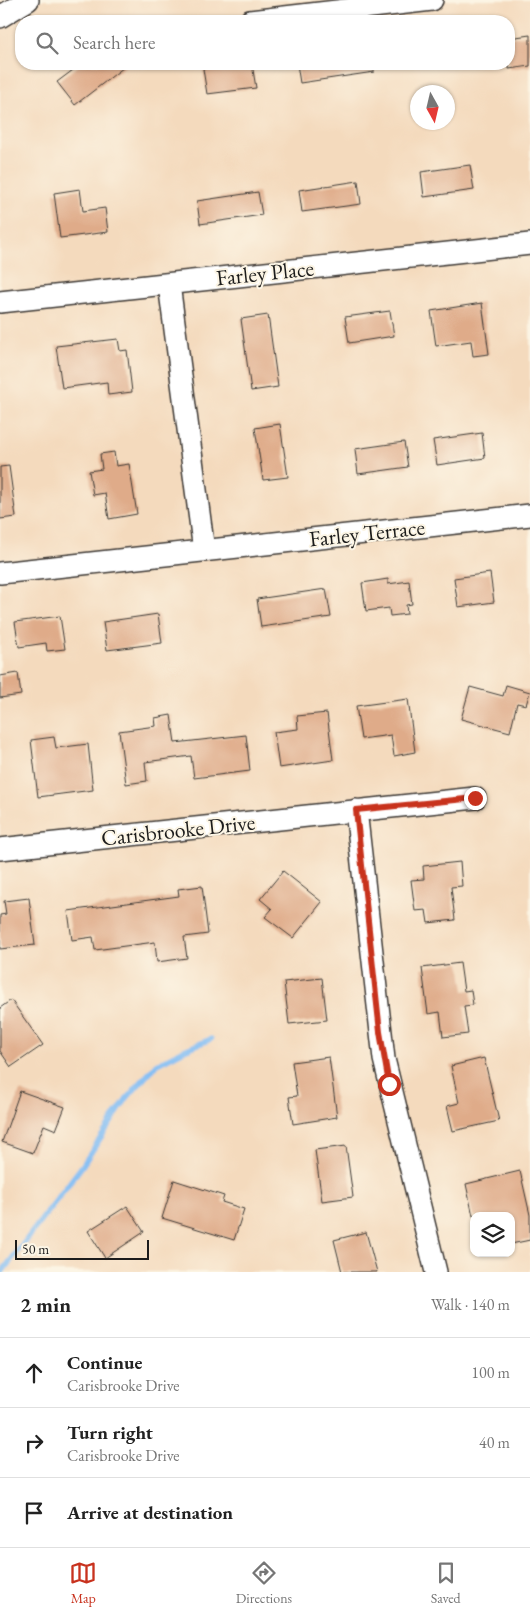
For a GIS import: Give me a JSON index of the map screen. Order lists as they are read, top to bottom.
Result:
{
  "streets": {
    "street": ["Farley Place", "Farley Terrace", "Carisbrooke Drive"]
  },
  "scale_bar": "50 m",
  "north": "bottom",
  "page": {
    "search": "Search here",
    "scale": "50 m",
    "heading": ["2 min", "Walk · 140 m"],
    "list": [
      ["Continue", "Carisbrooke Drive", "100 m"],
      ["Turn right", "Carisbrooke Drive", "40 m"],
      "Arrive at destination"
    ],
    "nav": ["Map", "Directions", "Saved"]
  }
}
